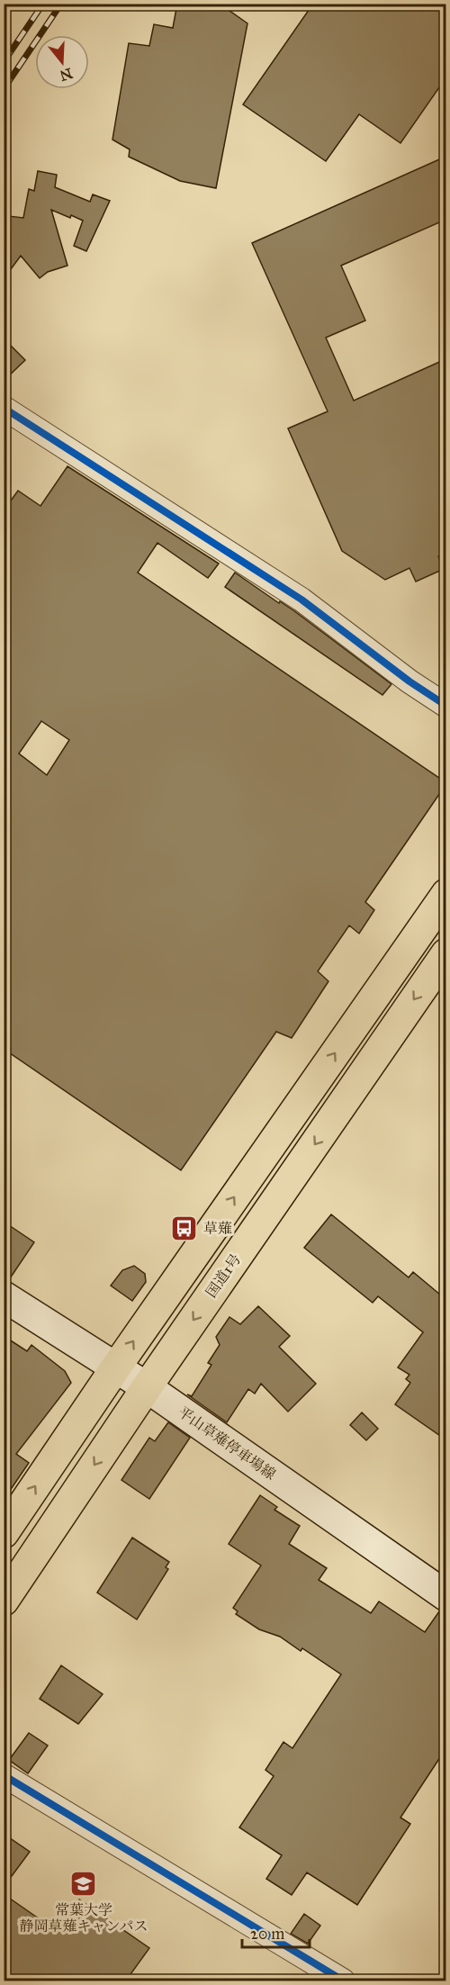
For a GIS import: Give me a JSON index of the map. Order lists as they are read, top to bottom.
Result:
{
  "streets": {
    "highway": ["国道1号"],
    "main road": ["平山草薙停車場線"]
  },
  "crossings": [
    ["国道1号", "平山草薙停車場線"]
  ],
  "places": {
    "bus stop": ["草薙"],
    "school or university": ["常葉大学 静岡草薙キャンパス"]
  },
  "scale_bar": "20 m",
  "north": "bottom"
}
